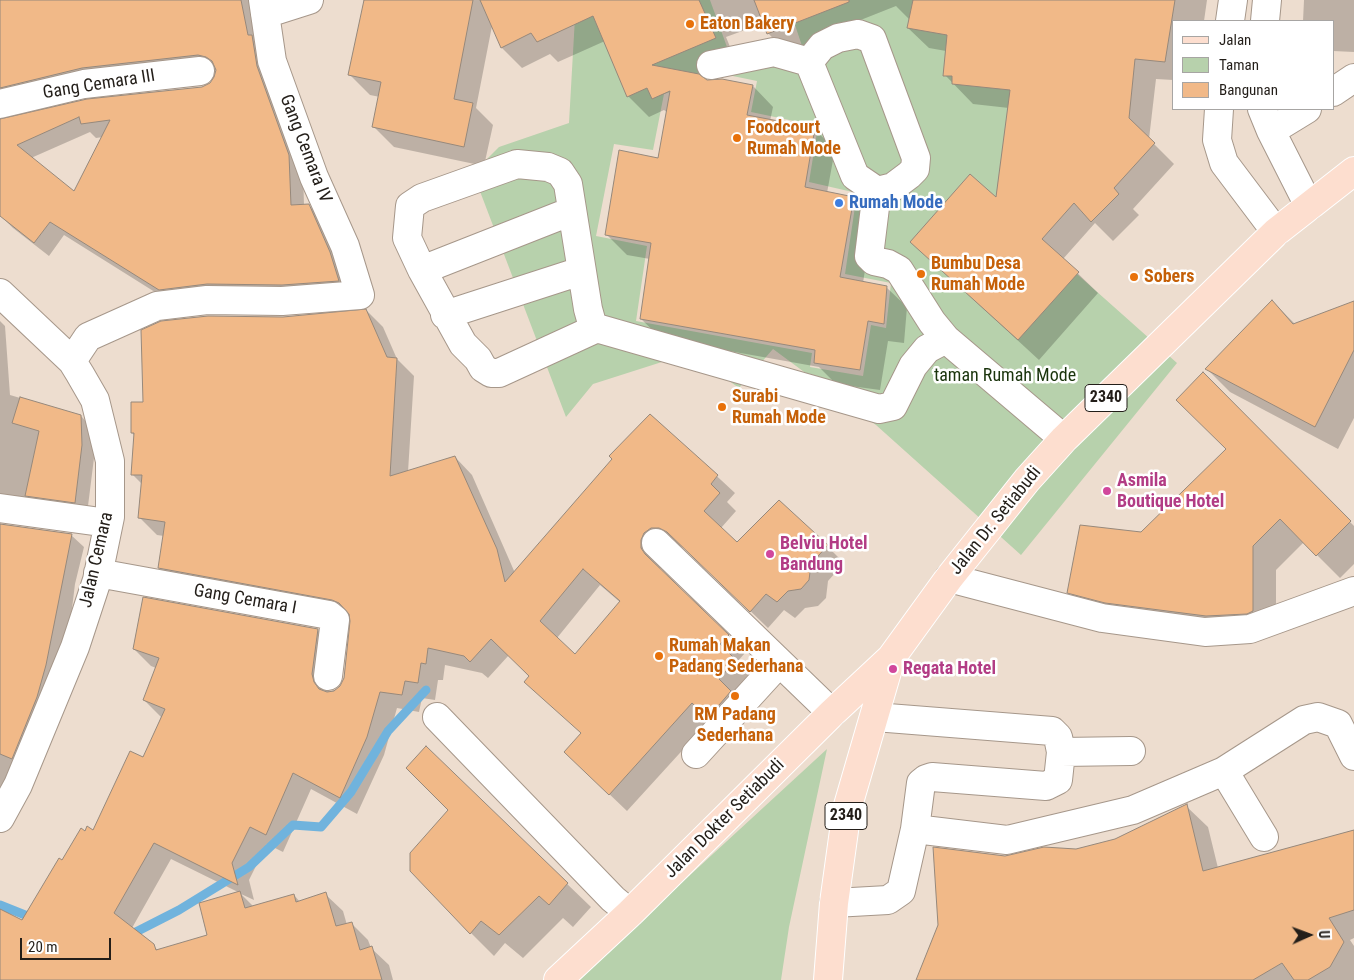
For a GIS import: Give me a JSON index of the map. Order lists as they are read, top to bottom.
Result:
{
  "streets": {
    "main road": ["2340", "Jalan Dr. Setiabudi", "Jalan Dokter Setiabudi"],
    "street": [
      "Gang Cemara III",
      "Gang Cemara IV",
      "Jalan Cemara",
      "Gang Cemara I"
    ]
  },
  "crossings": [
    ["Gang Cemara IV", "Jalan Cemara"],
    ["Jalan Dr. Setiabudi", "Jalan Dokter Setiabudi"],
    ["Jalan Cemara", "Gang Cemara I"]
  ],
  "parks": ["taman Rumah Mode"],
  "places": [
    "Eaton Bakery",
    "Foodcourt Rumah Mode",
    "Rumah Mode",
    "Bumbu Desa Rumah Mode",
    "Sobers",
    "Surabi Rumah Mode",
    "Asmila Boutique Hotel",
    "Belviu Hotel Bandung",
    "Rumah Makan Padang Sederhana",
    "Regata Hotel",
    "RM Padang Sederhana"
  ],
  "legend": ["Jalan", "Taman", "Bangunan"],
  "scale_bar": "20 m",
  "north": "right"
}
